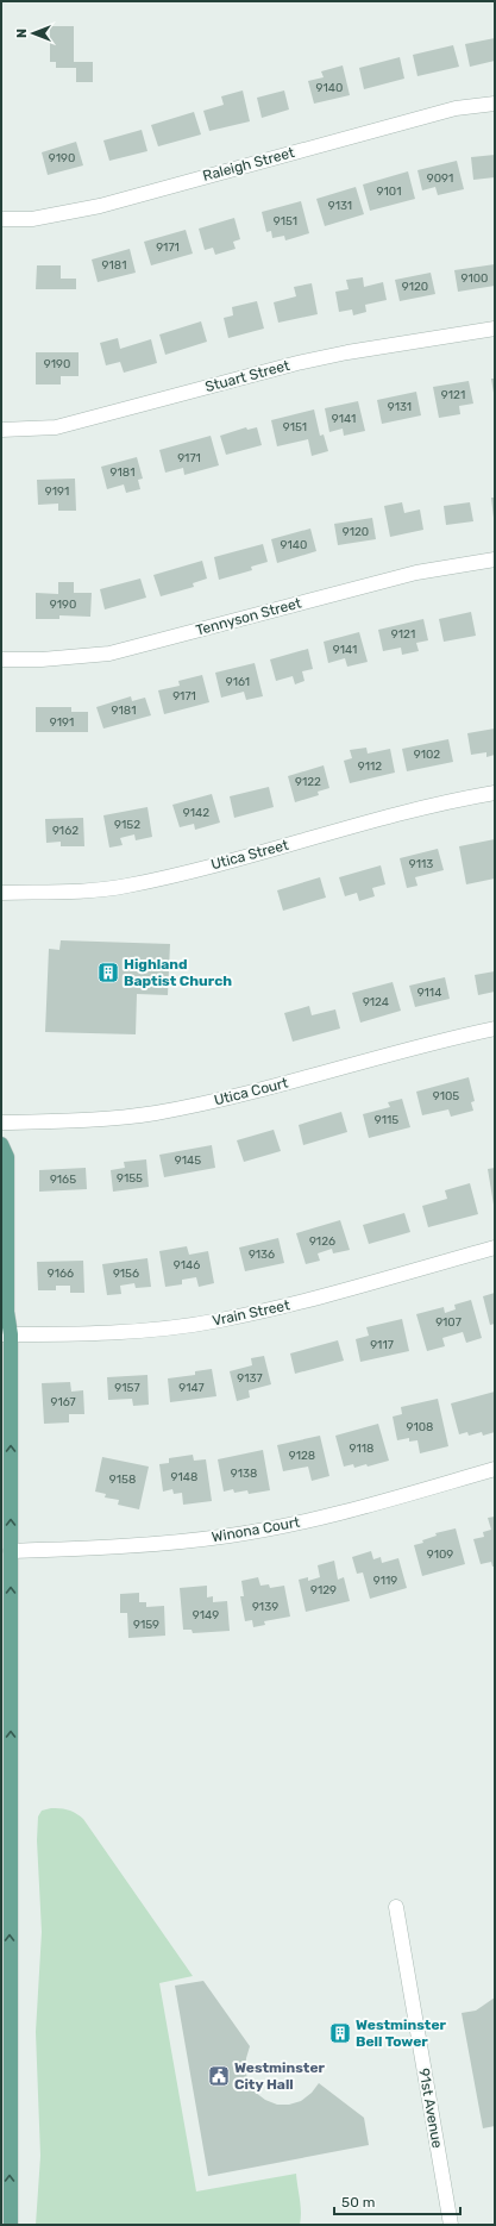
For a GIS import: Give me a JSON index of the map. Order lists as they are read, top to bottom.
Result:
{
  "streets": {
    "street": [
      "Raleigh Street",
      "Stuart Street",
      "Tennyson Street",
      "Utica Street",
      "Utica Court",
      "Vrain Street",
      "Winona Court",
      "91st Avenue"
    ]
  },
  "places": {
    "building": ["Highland Baptist Church", "Westminster Bell Tower"],
    "public building": ["Westminster City Hall"]
  },
  "house_numbers": [
    "9140",
    "9190",
    "9091",
    "9101",
    "9131",
    "9151",
    "9171",
    "9181",
    "9100",
    "9120",
    "9190",
    "9121",
    "9131",
    "9141",
    "9151",
    "9171",
    "9181",
    "9191",
    "9120",
    "9140",
    "9190",
    "9121",
    "9141",
    "9161",
    "9171",
    "9181",
    "9191",
    "9102",
    "9112",
    "9122",
    "9142",
    "9152",
    "9162",
    "9113",
    "9114",
    "9124",
    "9105",
    "9115",
    "9145",
    "9155",
    "9165",
    "9126",
    "9136",
    "9146",
    "9166",
    "9156",
    "9107",
    "9117",
    "9137",
    "9157",
    "9147",
    "9167",
    "9108",
    "9118",
    "9128",
    "9138",
    "9148",
    "9158",
    "9109",
    "9119",
    "9129",
    "9139",
    "9149",
    "9159"
  ],
  "scale_bar": "50 m",
  "north": "left"
}
